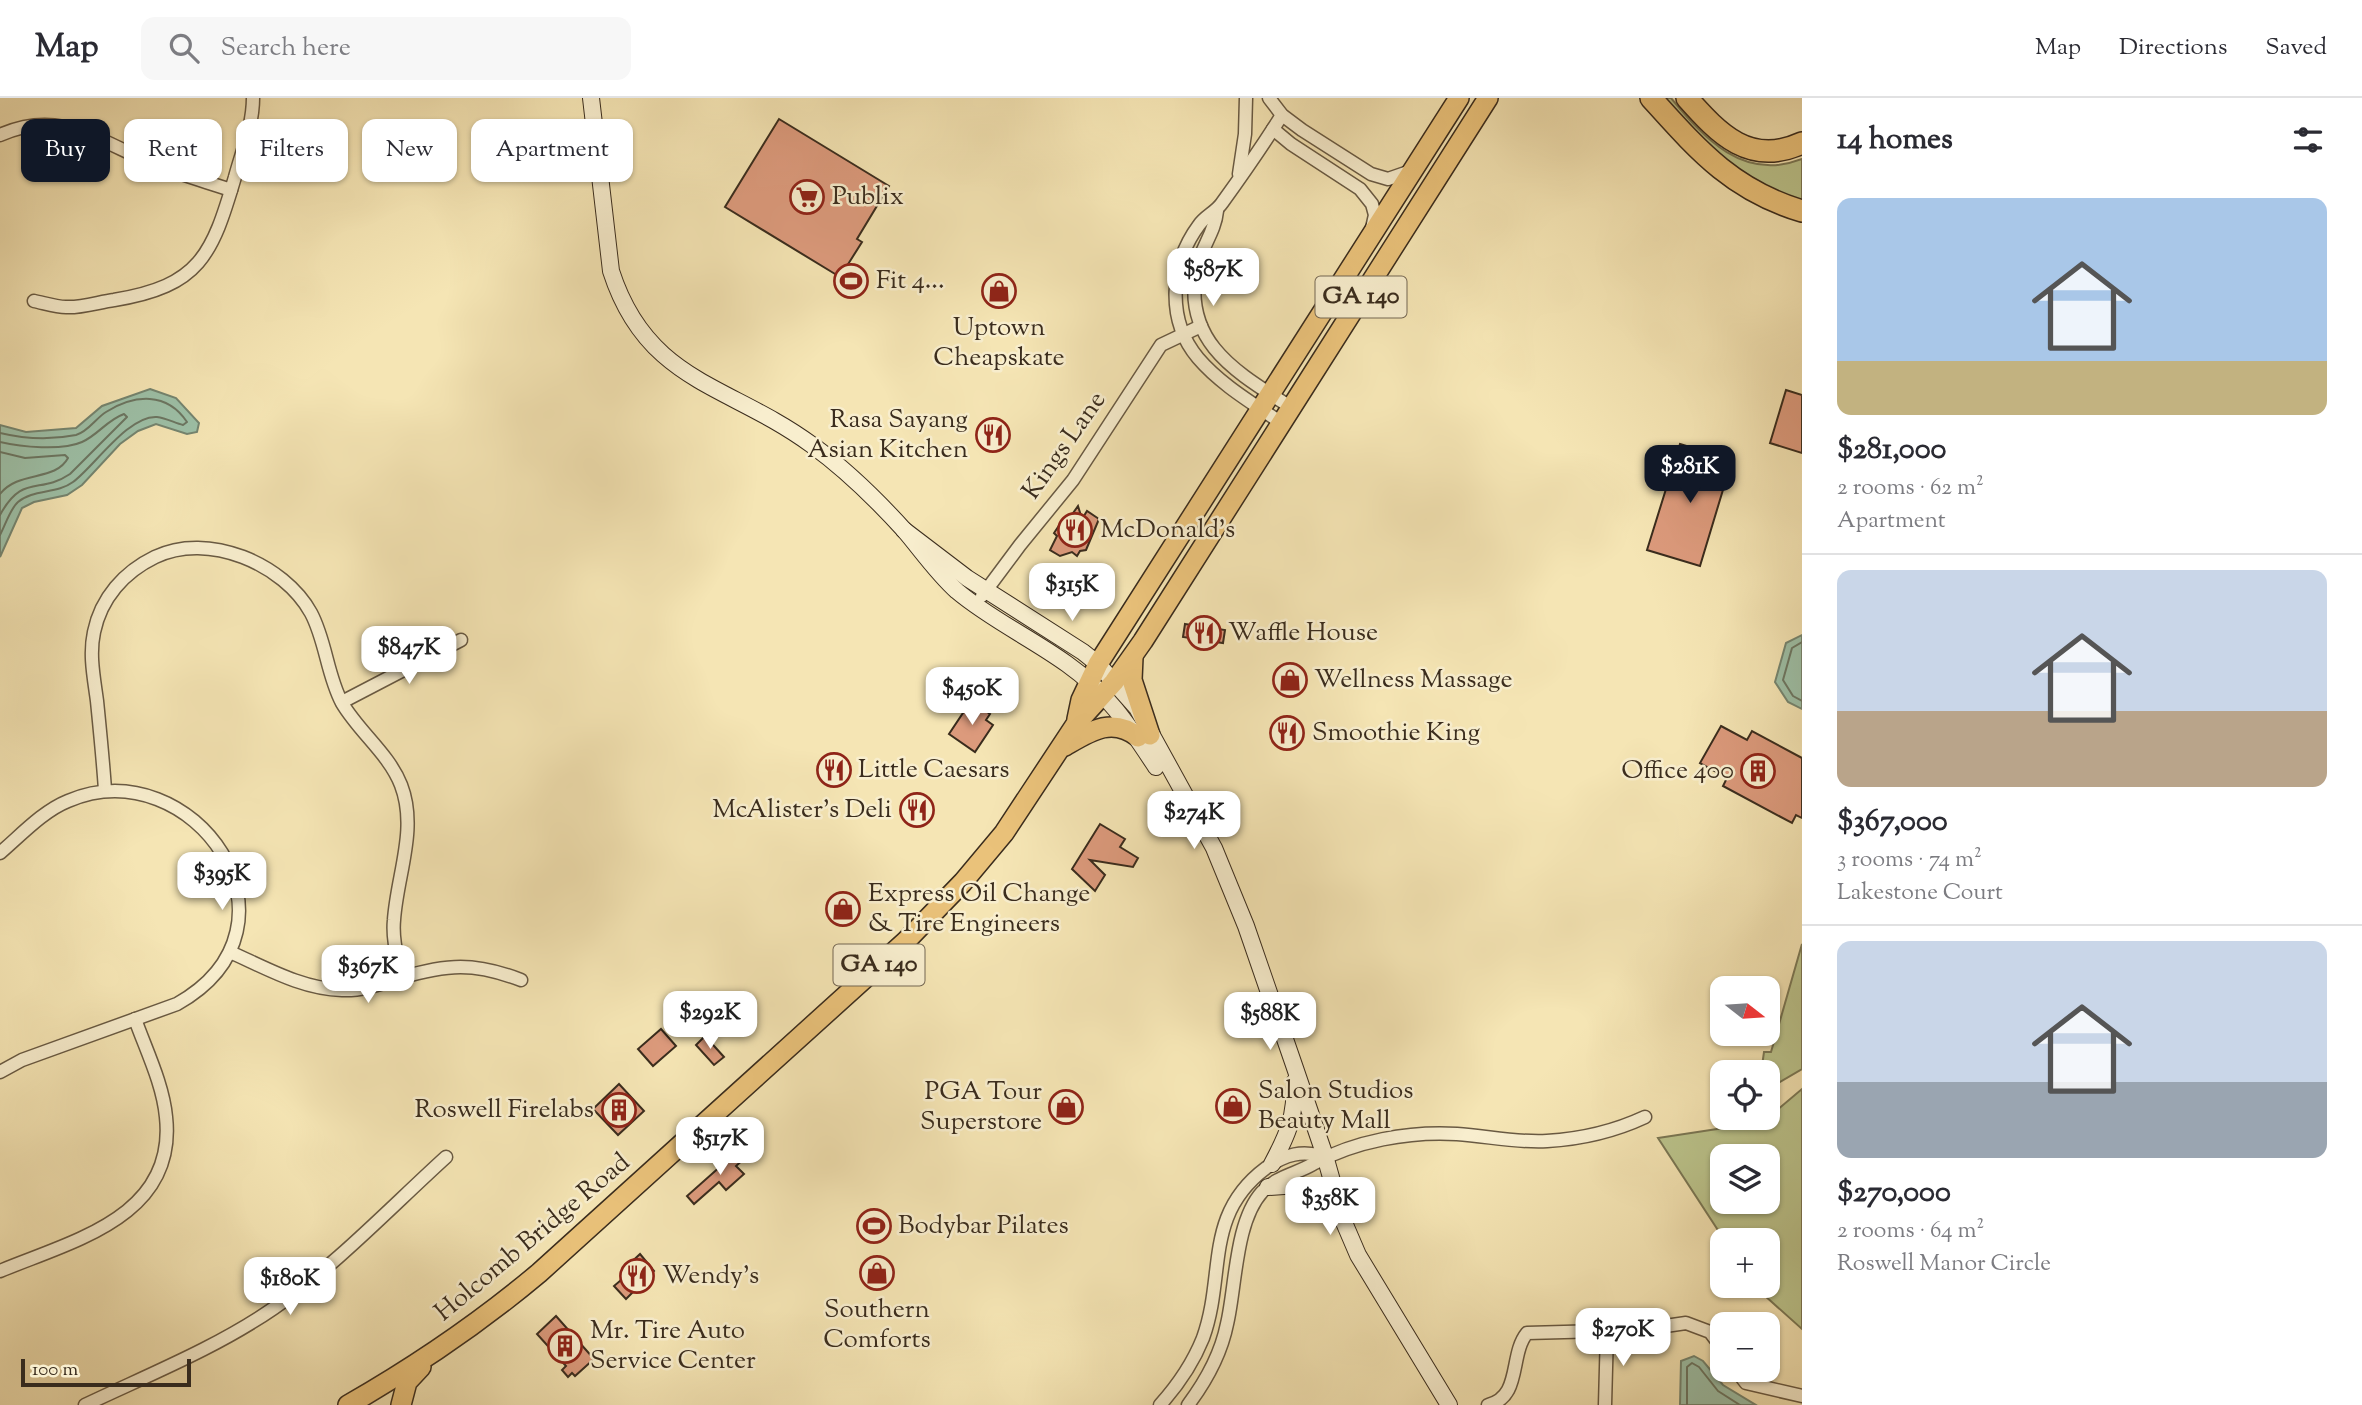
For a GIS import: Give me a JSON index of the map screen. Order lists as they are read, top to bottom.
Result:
{
  "streets": {
    "main road": ["GA 140", "Holcomb Bridge Road"],
    "street": ["Kings Lane"]
  },
  "places": {
    "supermarket": ["Publix"],
    "sports": ["Fit 4...", "Bodybar Pilates"],
    "shop": [
      "Uptown Cheapskate",
      "Wellness Massage",
      "Express Oil Change & Tire Engineers",
      "Salon Studios Beauty Mall",
      "PGA Tour Superstore",
      "Southern Comforts"
    ],
    "restaurant": [
      "Rasa Sayang Asian Kitchen",
      "McDonald's",
      "Waffle House",
      "Smoothie King",
      "Little Caesars",
      "McAlister's Deli",
      "Wendy's"
    ],
    "building": ["Office 400", "Roswell Firelabs", "Mr. Tire Auto Service Center"]
  },
  "scale_bar": "100 m",
  "north": "right",
  "page": {
    "header": "Map",
    "search": "Search here",
    "nav": ["Map", "Directions", "Saved"],
    "heading": "14 homes",
    "chip": [
      "Buy",
      "Rent",
      "Filters",
      "New",
      "Apartment"
    ],
    "list": [
      {
        "name": "$281,000",
        "note": "2 rooms · 62 m² · Apartment"
      },
      {
        "name": "$367,000",
        "note": "3 rooms · 74 m² · Lakestone Court"
      },
      {
        "name": "$270,000",
        "note": "2 rooms · 64 m² · Roswell Manor Circle"
      }
    ],
    "price": [
      "$587K",
      "$281K",
      "$315K",
      "$847K",
      "$450K",
      "$274K",
      "$395K",
      "$367K",
      "$292K",
      "$588K",
      "$517K",
      "$358K",
      "$180K",
      "$270K"
    ],
    "map_buttons": ["+", "−"],
    "scale": "100 m"
  }
}
